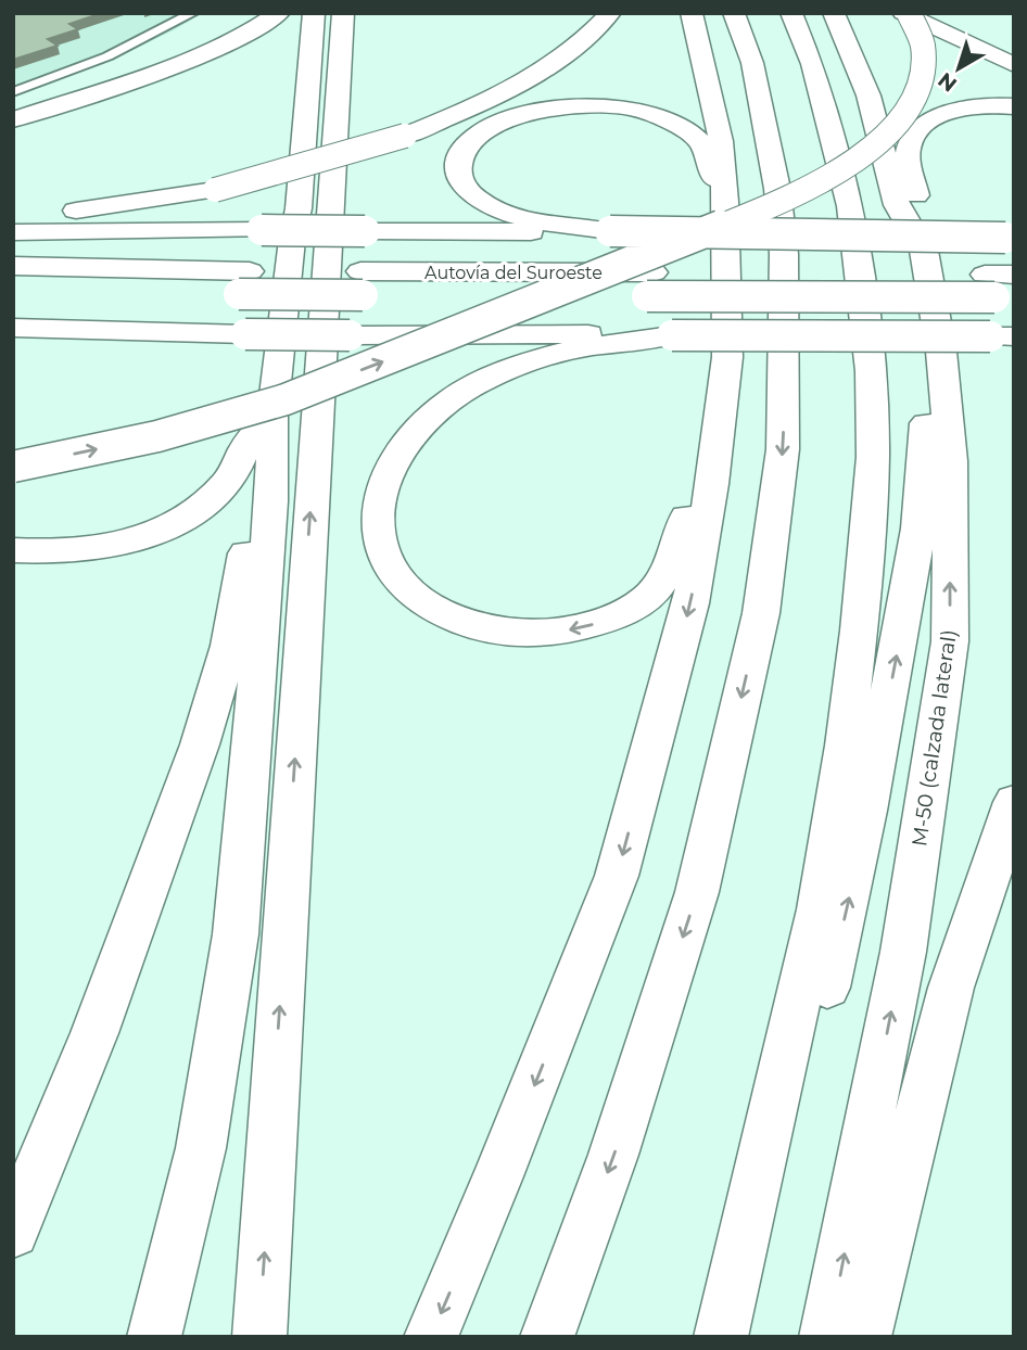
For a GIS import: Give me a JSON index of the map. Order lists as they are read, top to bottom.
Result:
{
  "streets": {
    "highway": ["Autovía del Suroeste", "M-50 (calzada lateral)"]
  },
  "north": "bottom left"
}
